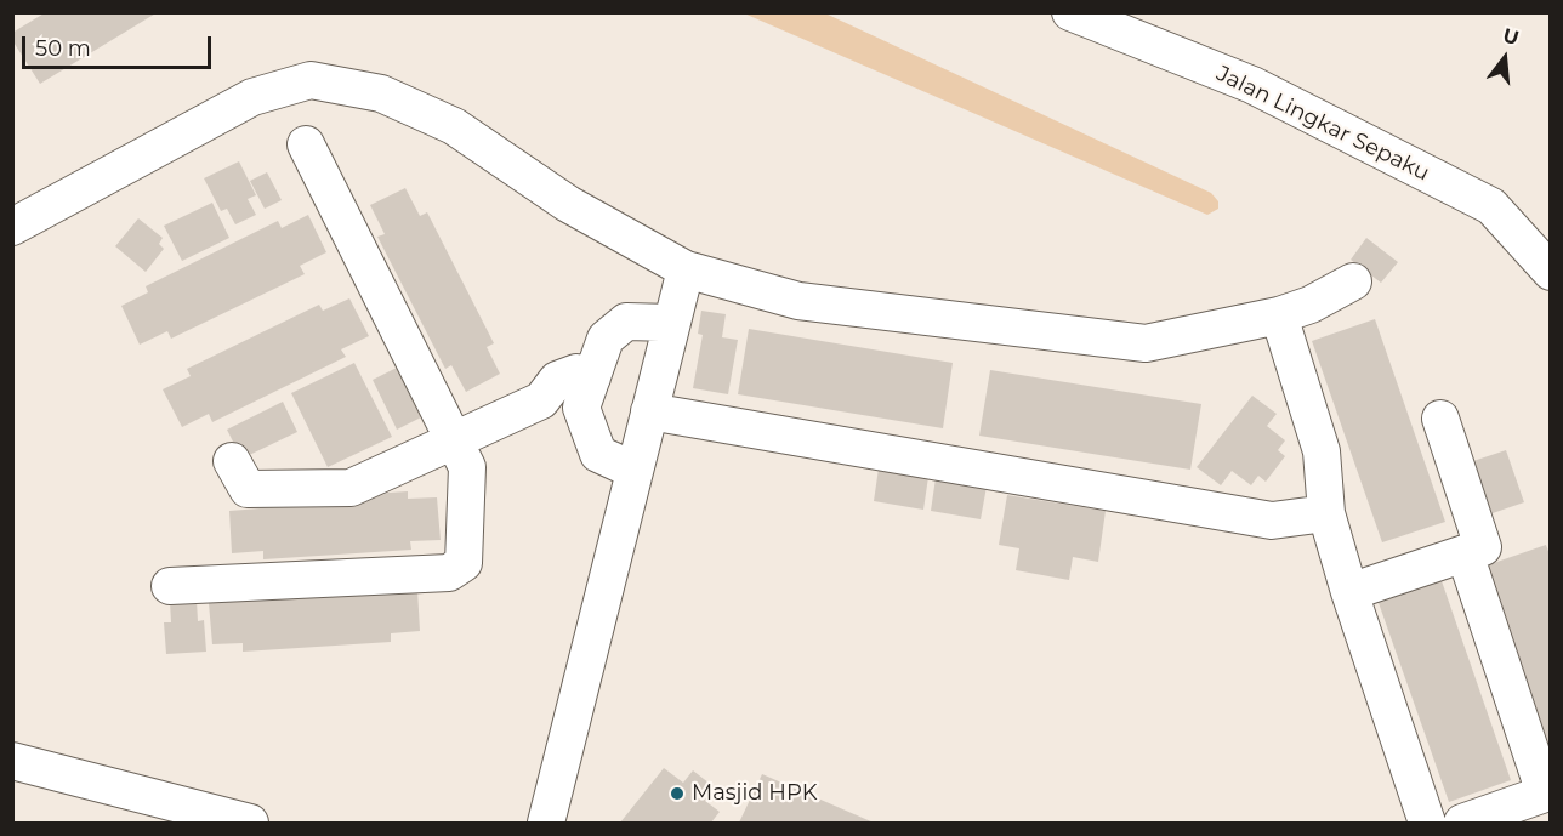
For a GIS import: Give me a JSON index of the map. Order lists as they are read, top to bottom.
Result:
{
  "streets": {
    "street": ["Jalan Lingkar Sepaku"]
  },
  "places": ["Masjid HPK"],
  "scale_bar": "50 m",
  "north": "top"
}
